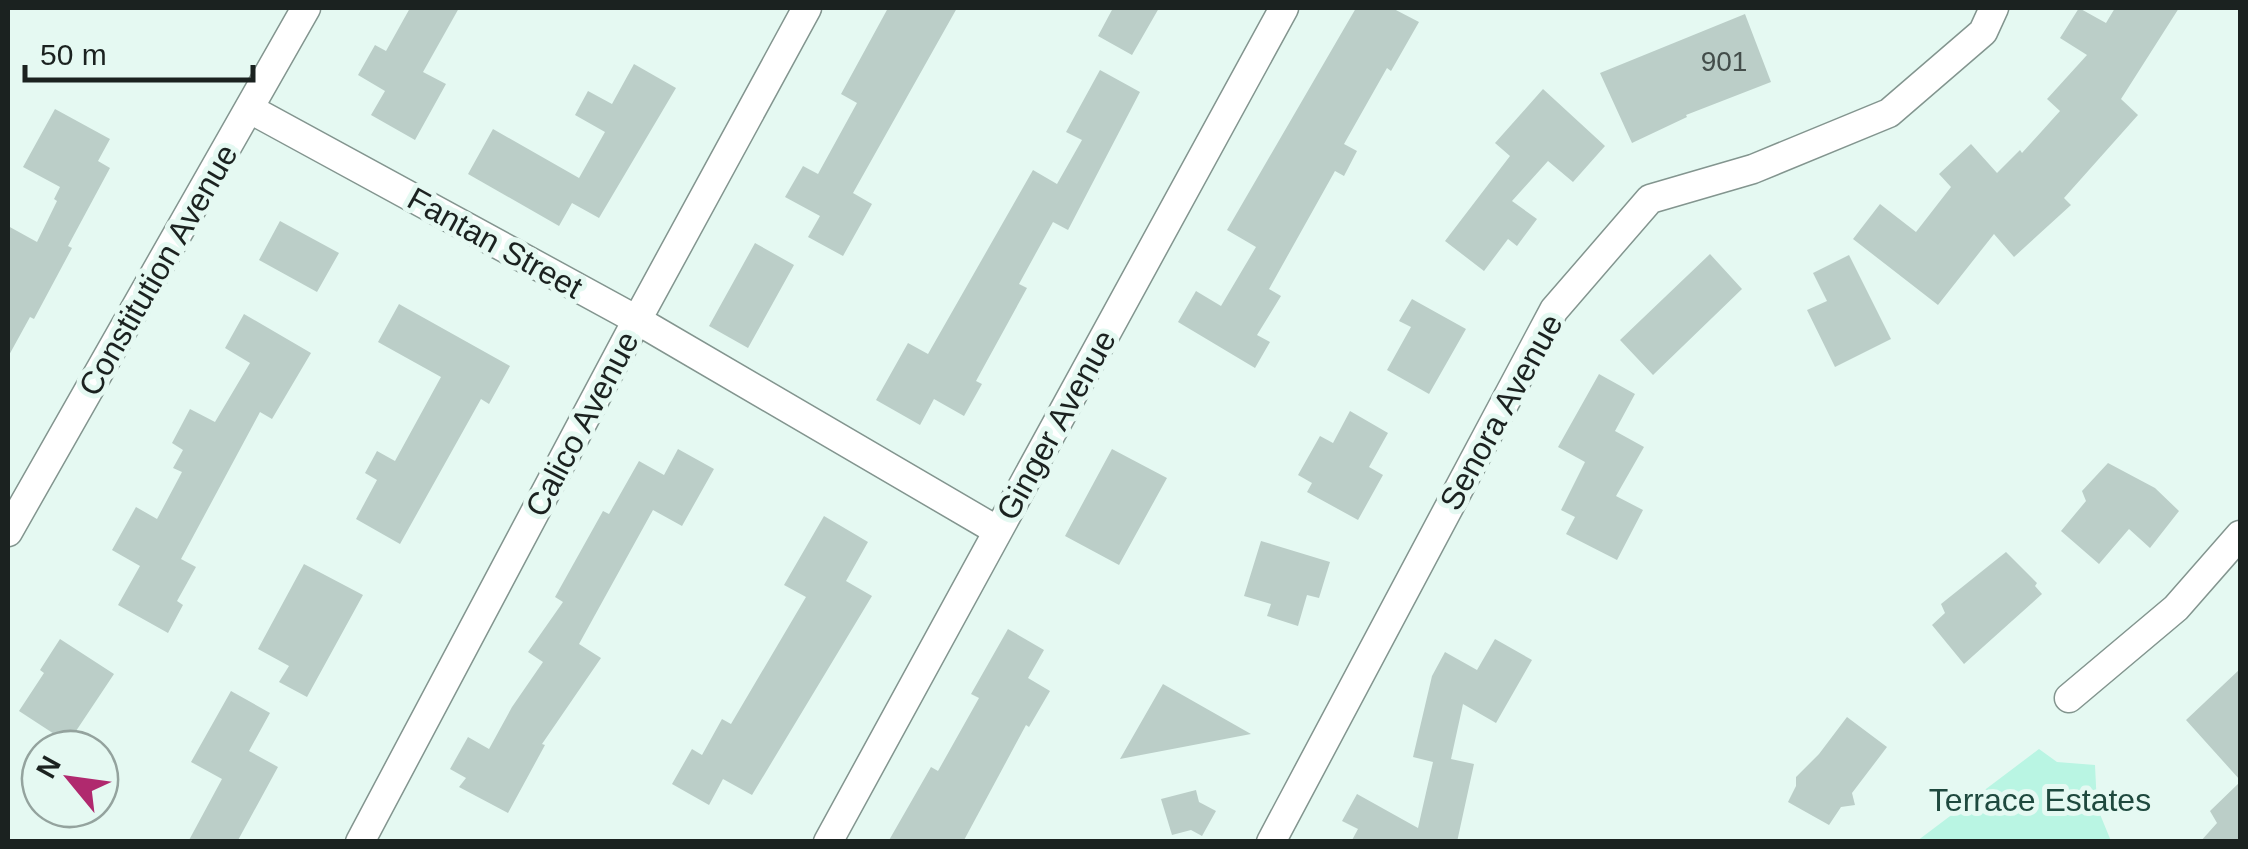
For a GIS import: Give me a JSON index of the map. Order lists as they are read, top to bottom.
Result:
{
  "streets": {
    "street": [
      "Fantan Street",
      "Constitution Avenue",
      "Senora Avenue",
      "Calico Avenue",
      "Ginger Avenue"
    ]
  },
  "crossings": [
    ["Fantan Street", "Constitution Avenue"],
    ["Fantan Street", "Calico Avenue"],
    ["Fantan Street", "Ginger Avenue"]
  ],
  "parks": ["Terrace Estates"],
  "house_numbers": ["901"],
  "scale_bar": "50 m",
  "north": "top left"
}
